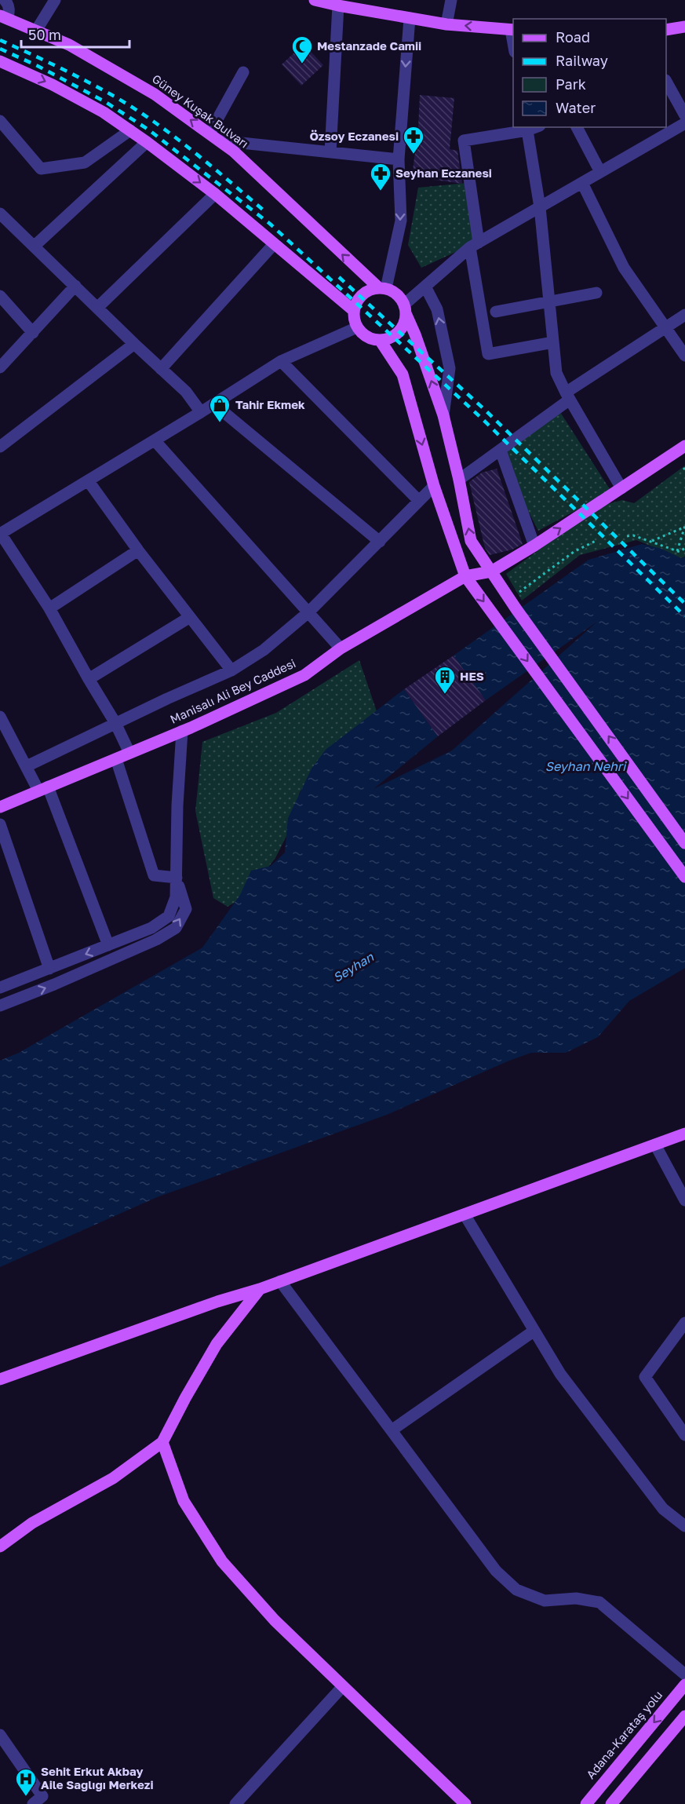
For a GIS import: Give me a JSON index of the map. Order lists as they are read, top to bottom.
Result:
{
  "streets": {
    "main road": ["Güney Kuşak Bulvarı", "Manisalı Ali Bey Caddesi", "Adana-Karataş yolu"]
  },
  "water": ["Seyhan Nehri", "Seyhan"],
  "places": {
    "mosque": ["Mestanzade Camii"],
    "pharmacy": ["Özsoy Eczanesi", "Seyhan Eczanesi"],
    "shop": ["Tahir Ekmek"],
    "building": ["HES"],
    "hospital": ["Sehit Erkut Akbay Aile Saglıgı Merkezi"]
  },
  "legend": [
    "Road",
    "Railway",
    "Park",
    "Water"
  ],
  "scale_bar": "50 m"
}
